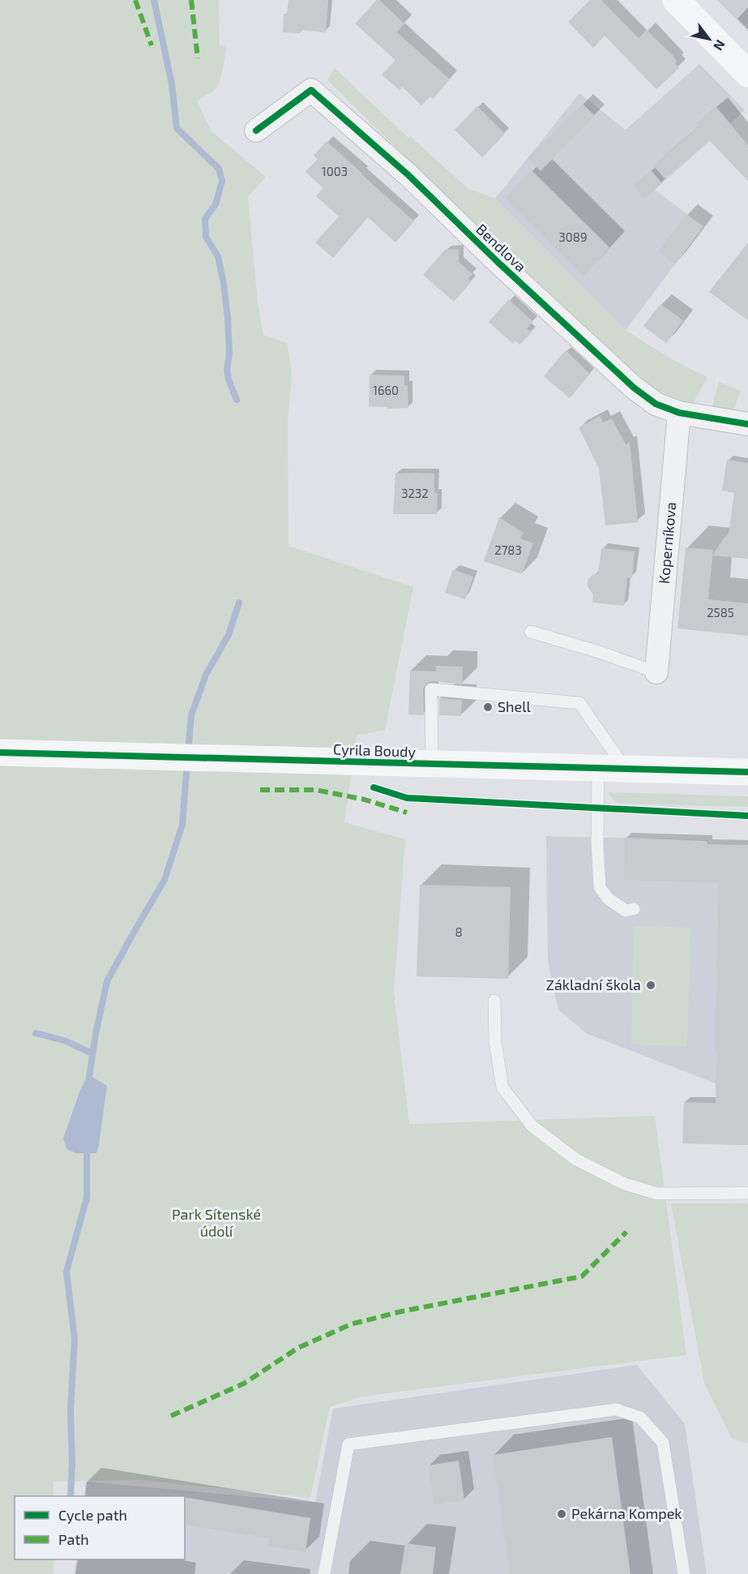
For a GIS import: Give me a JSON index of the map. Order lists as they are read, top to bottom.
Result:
{
  "streets": {
    "street": ["Bendlova", "Koperníkova", "Cyrila Boudy"]
  },
  "crossings": [
    ["Bendlova", "Koperníkova"]
  ],
  "parks": ["Park Sítenské údolí"],
  "places": ["Shell", "Základní škola", "Pekárna Kompek"],
  "house_numbers": [
    "1003",
    "3089",
    "1660",
    "3232",
    "2783",
    "2585",
    "8"
  ],
  "legend": ["Cycle path", "Path"],
  "north": "bottom right"
}
